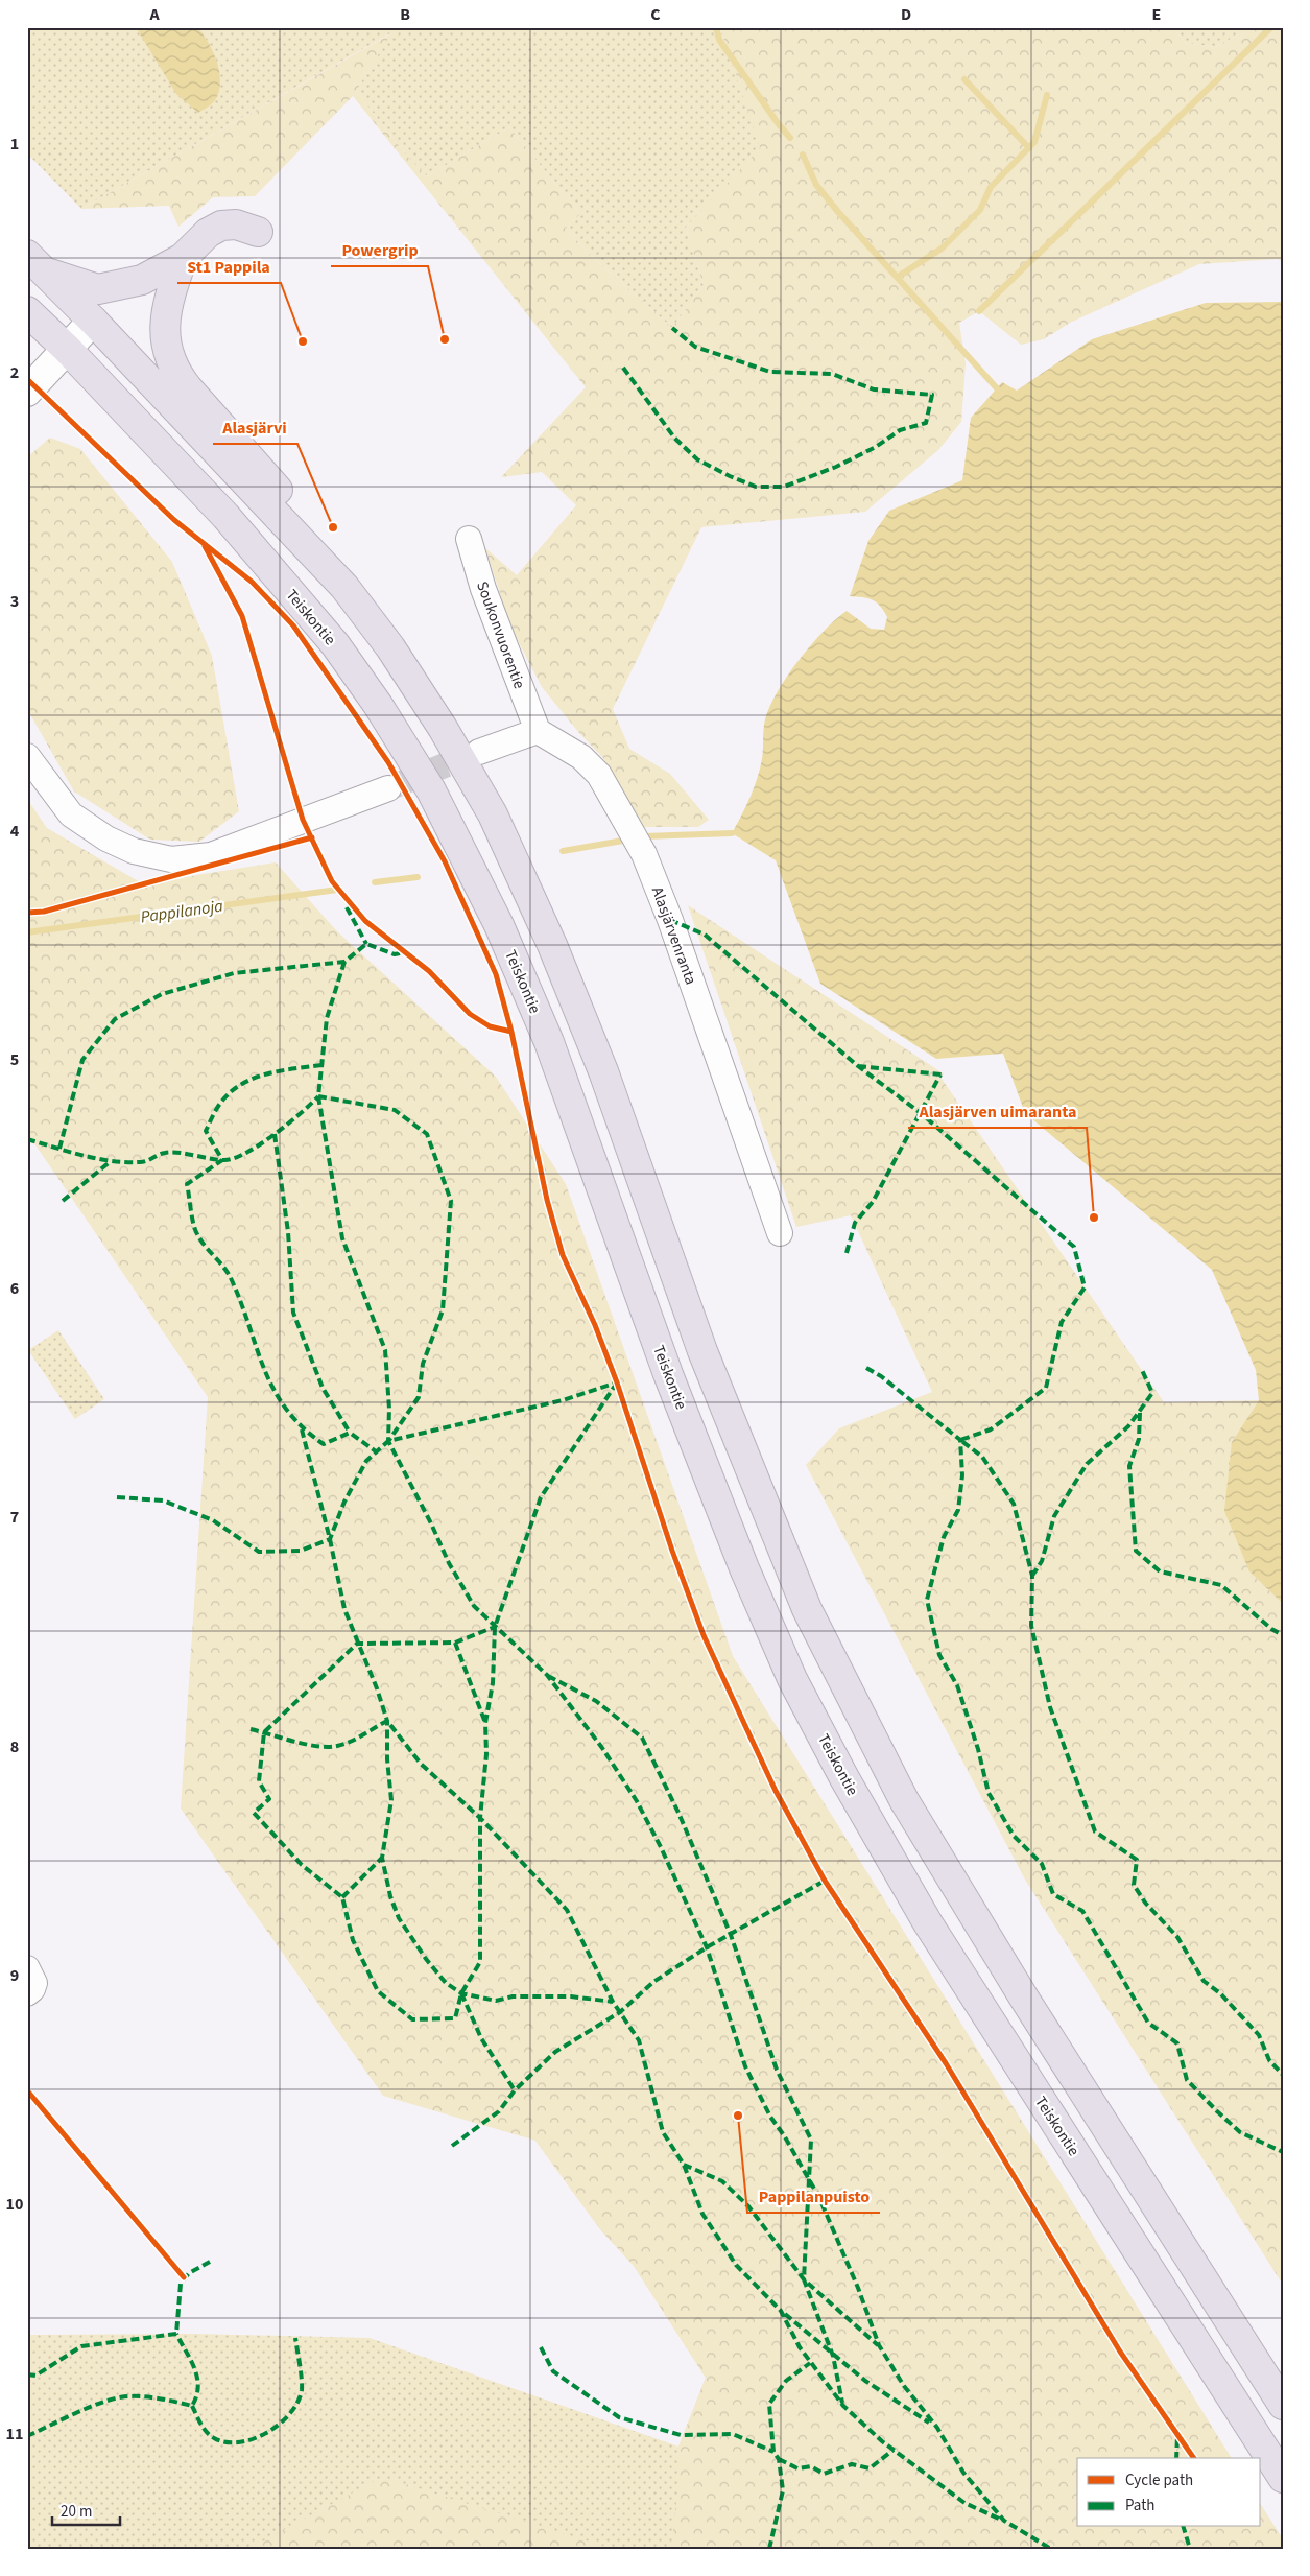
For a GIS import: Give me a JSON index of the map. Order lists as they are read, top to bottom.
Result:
{
  "streets": {
    "highway": ["Teiskontie"],
    "street": ["Soukonvuorentie", "Alasjärvenranta"]
  },
  "crossings": [
    ["Soukonvuorentie", "Alasjärvenranta"]
  ],
  "water": ["Pappilanoja"],
  "places": [
    "Powergrip",
    "St1 Pappila",
    "Alasjärvi",
    "Alasjärven uimaranta",
    "Pappilanpuisto"
  ],
  "legend": ["Cycle path", "Path"],
  "scale_bar": "20 m",
  "grid": {
    "columns": [
      "A",
      "B",
      "C",
      "D",
      "E"
    ],
    "rows": [
      "1",
      "2",
      "3",
      "4",
      "5",
      "6",
      "7",
      "8",
      "9",
      "10",
      "11"
    ]
  }
}
